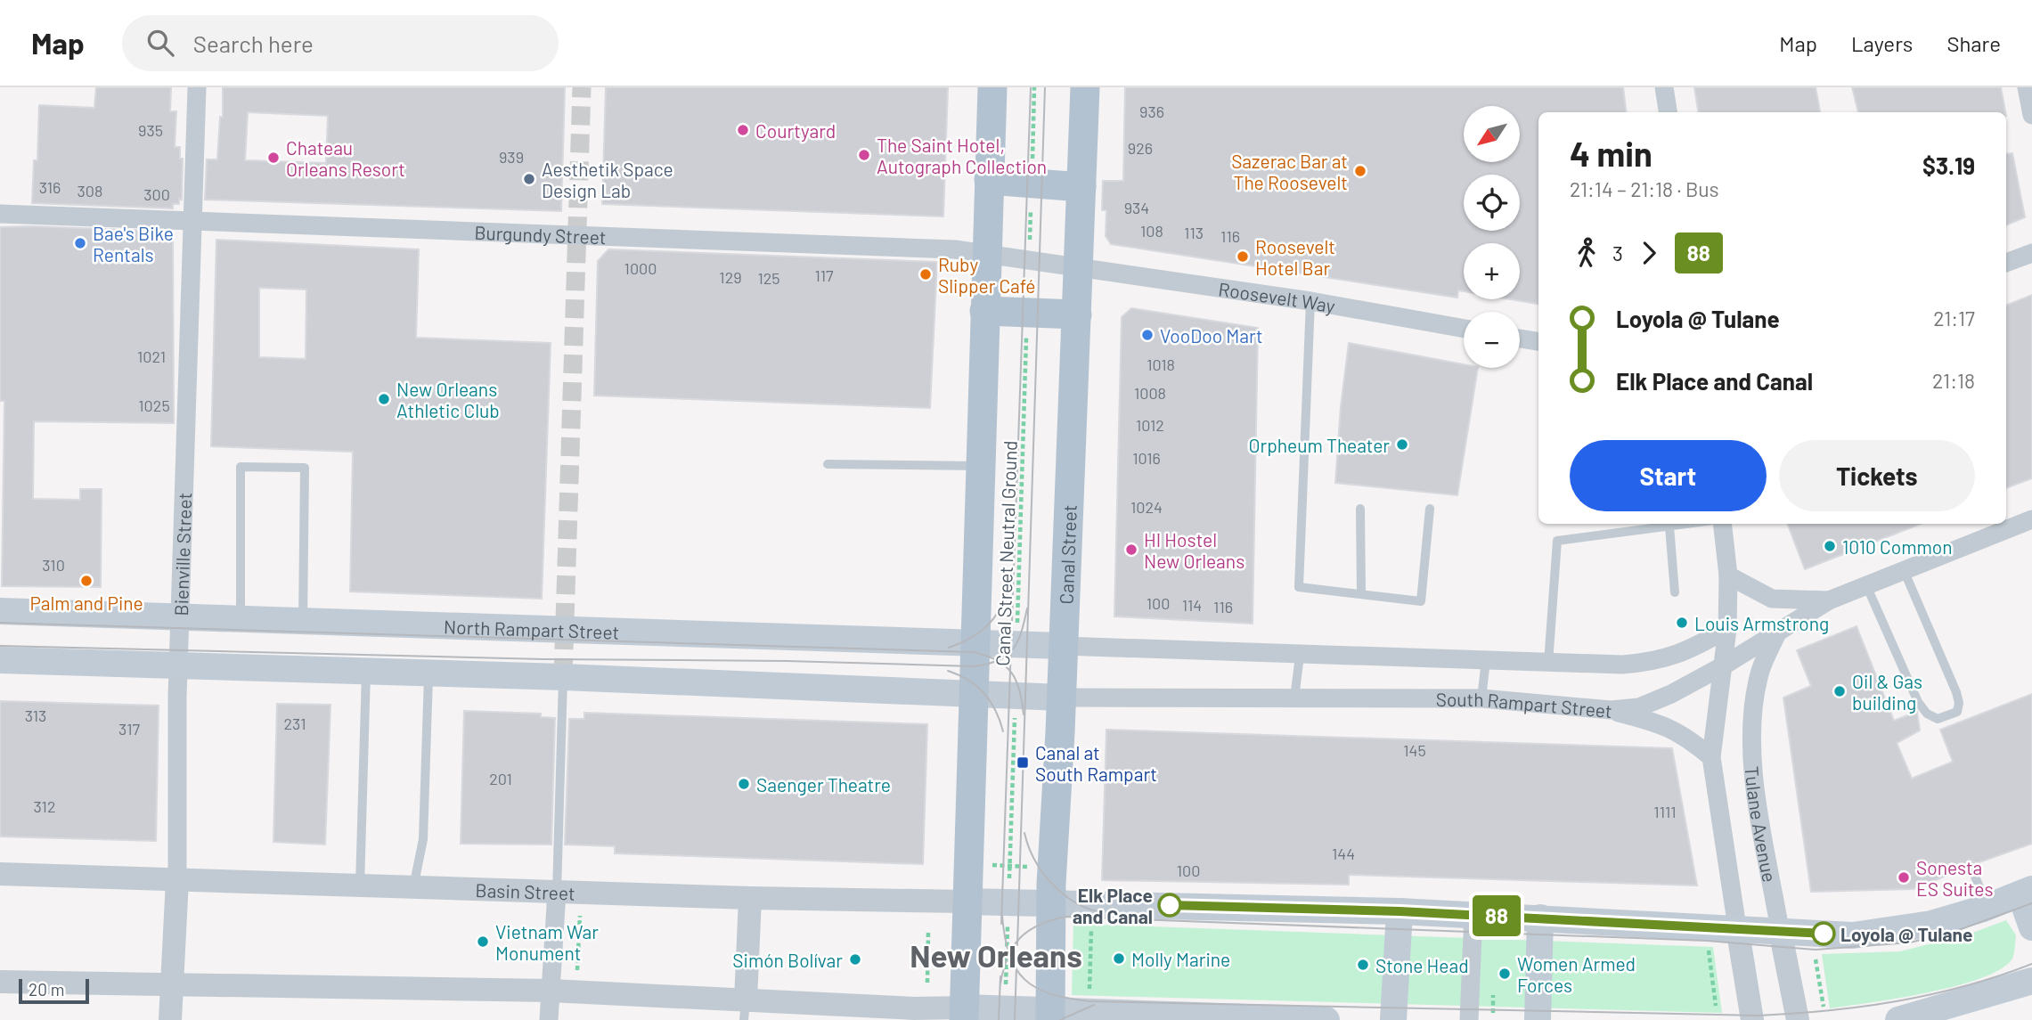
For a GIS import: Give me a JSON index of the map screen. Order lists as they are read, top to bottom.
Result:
{
  "streets": {
    "main road": [
      "Canal Street",
      "North Rampart Street",
      "South Rampart Street",
      "Basin Street"
    ],
    "street": [
      "Burgundy Street",
      "Roosevelt Way",
      "Bienville Street",
      "Tulane Avenue"
    ],
    "path": ["Canal Street Neutral Ground"]
  },
  "crossings": [
    ["Burgundy Street", "Roosevelt Way"],
    ["Burgundy Street", "Canal Street"],
    ["Burgundy Street", "Bienville Street"],
    ["Roosevelt Way", "Canal Street"],
    ["Canal Street Neutral Ground", "North Rampart Street"],
    ["Canal Street", "North Rampart Street"],
    ["Canal Street", "South Rampart Street"],
    ["Canal Street", "Basin Street"],
    ["Bienville Street", "North Rampart Street"],
    ["Bienville Street", "Basin Street"],
    ["South Rampart Street", "Tulane Avenue"],
    ["Tulane Avenue", "Basin Street"]
  ],
  "districts": ["New Orleans"],
  "places": {
    "other": [
      "Courtyard",
      "The Saint Hotel, Autograph Collection",
      "Chateau Orleans Resort",
      "Sazerac Bar at The Roosevelt",
      "Aesthetik Space Design Lab",
      "Bae's Bike Rentals",
      "Roosevelt Hotel Bar",
      "Ruby Slipper Café",
      "VooDoo Mart",
      "New Orleans Athletic Club",
      "Orpheum Theater",
      "1010 Common",
      "HI Hostel New Orleans",
      "Palm and Pine",
      "Louis Armstrong",
      "Oil & Gas building",
      "Saenger Theatre",
      "Sonesta ES Suites",
      "Elk Place and Canal",
      "Loyola @ Tulane",
      "Vietnam War Monument",
      "Molly Marine",
      "Simón Bolívar",
      "Stone Head",
      "Women Armed Forces"
    ],
    "transit": ["Canal at South Rampart"]
  },
  "lines": ["bus line 88"],
  "house_numbers": [
    "936",
    "935",
    "926",
    "939",
    "316",
    "308",
    "300",
    "934",
    "108",
    "113",
    "116",
    "1000",
    "117",
    "129",
    "125",
    "1021",
    "1018",
    "1008",
    "1025",
    "1012",
    "1016",
    "1024",
    "310",
    "100",
    "114",
    "116",
    "313",
    "231",
    "317",
    "145",
    "201",
    "312",
    "1111",
    "144",
    "100"
  ],
  "scale_bar": "20 m",
  "north": "bottom left",
  "page": {
    "header": "Map",
    "search": "Search here",
    "nav": ["Map", "Layers", "Share"],
    "on_map": "88",
    "map_buttons": ["+", "−"],
    "heading": ["4 min", "21:14 – 21:18 · Bus", "$3.19"],
    "legs": ["3", "88"],
    "list": [
      {
        "name": "Loyola @ Tulane",
        "value": "21:17"
      },
      {
        "name": "Elk Place and Canal",
        "value": "21:18"
      }
    ],
    "buttons": ["Start", "Tickets"],
    "scale": "20 m"
  }
}
